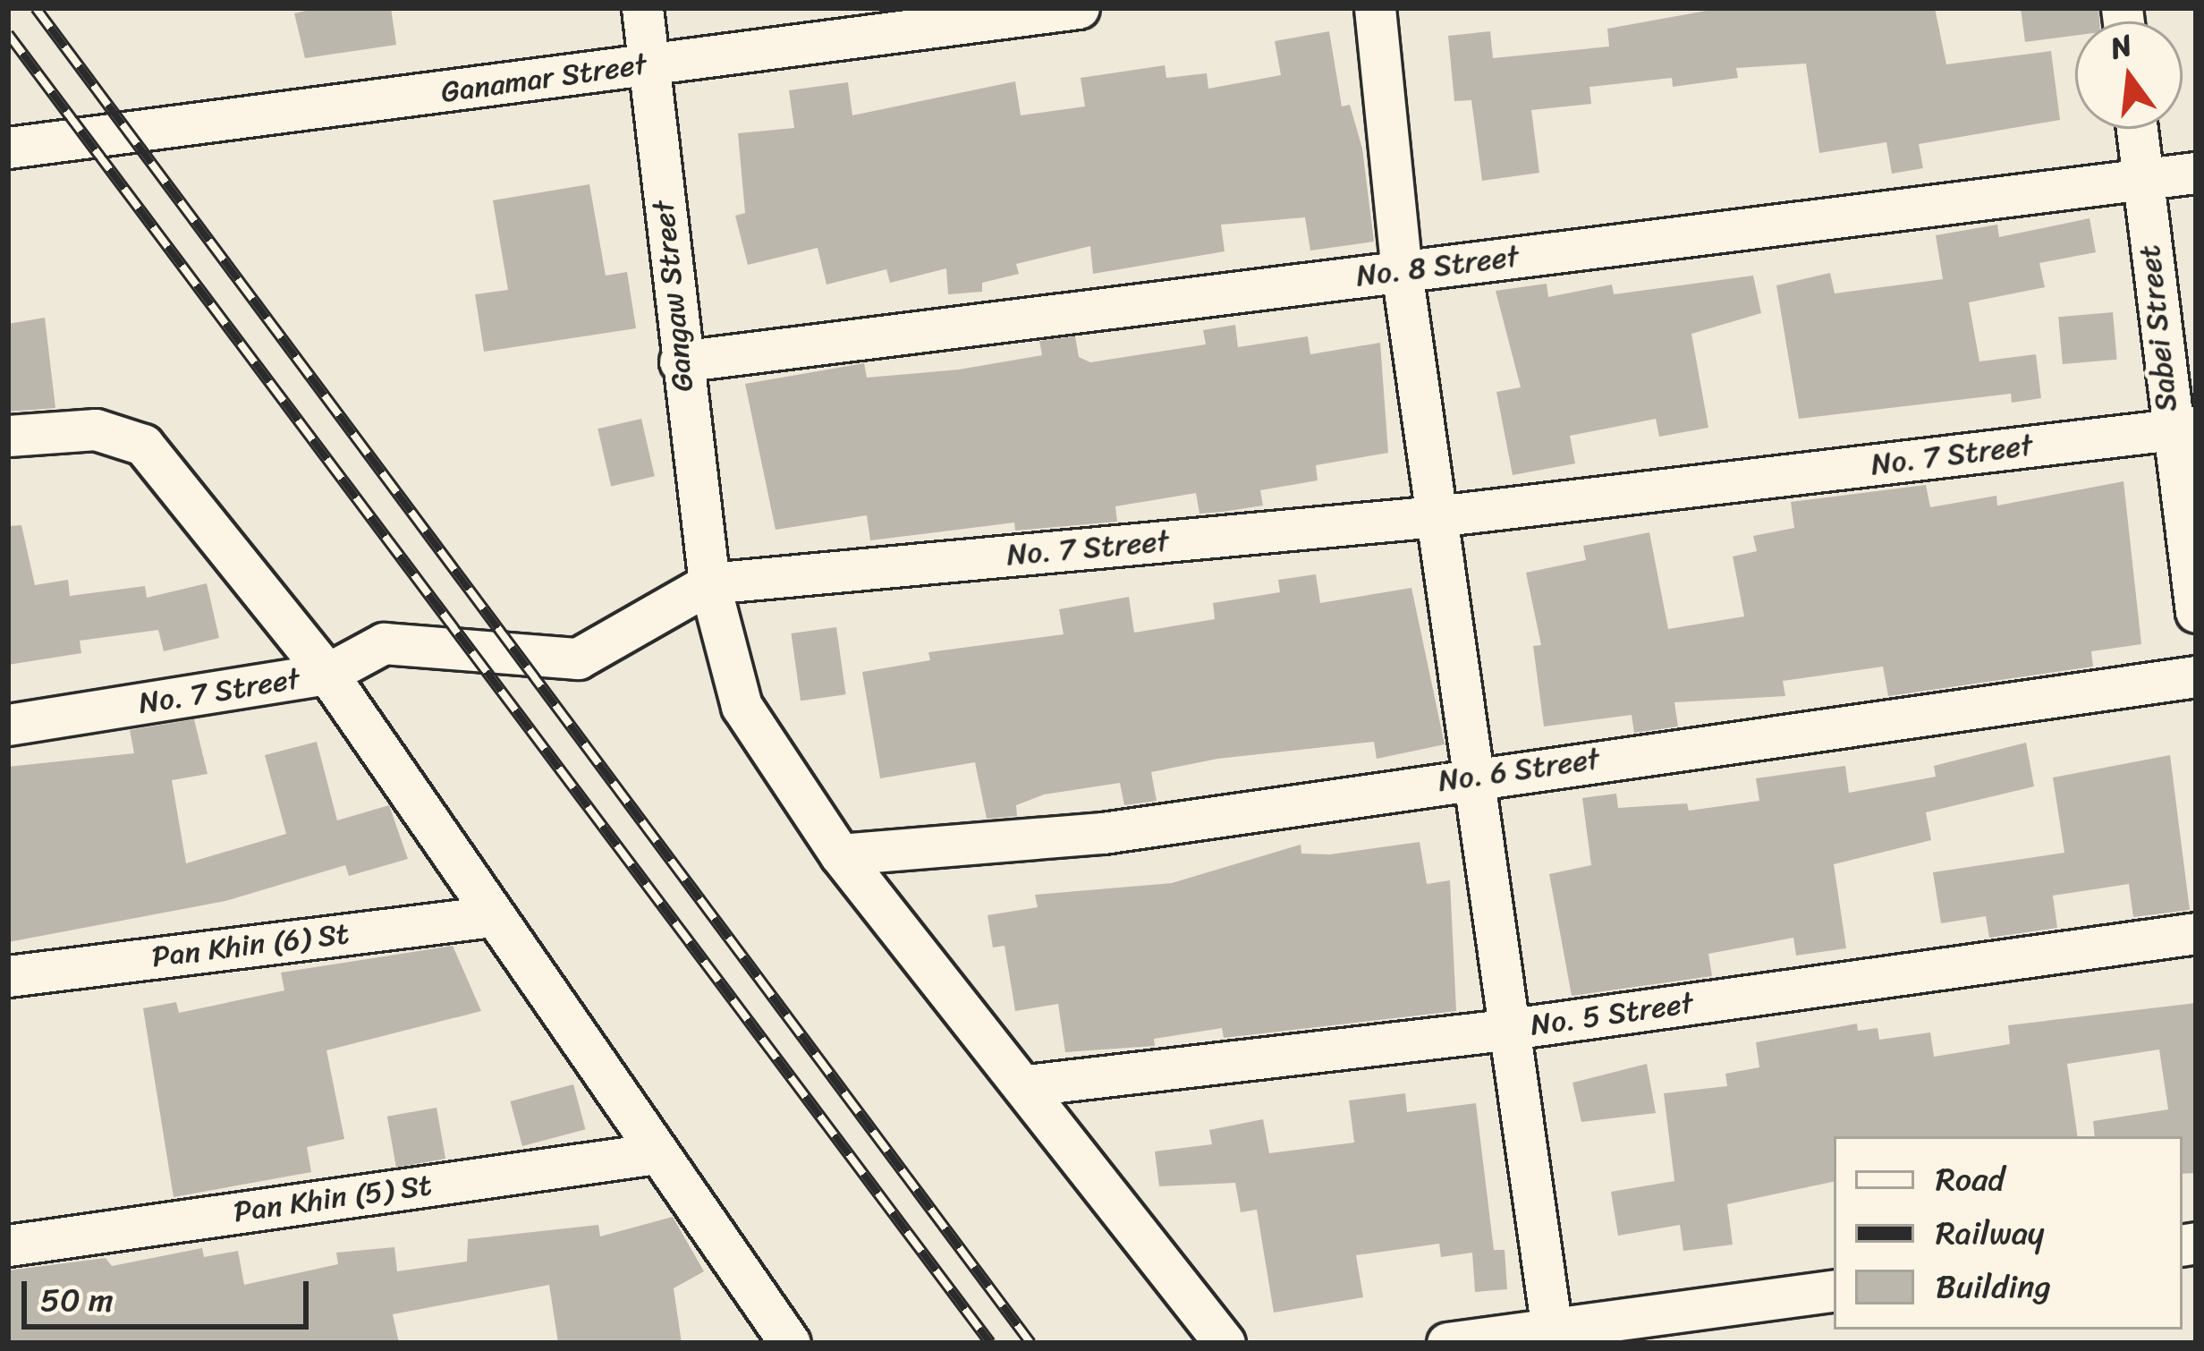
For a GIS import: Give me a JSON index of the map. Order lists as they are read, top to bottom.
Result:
{
  "streets": {
    "street": [
      "Ganamar Street",
      "No. 8 Street",
      "Gangaw Street",
      "Sabei Street",
      "No. 7 Street",
      "No. 6 Street",
      "Pan Khin (6) St",
      "No. 5 Street",
      "Pan Khin (5) St"
    ]
  },
  "crossings": [
    ["Ganamar Street", "Gangaw Street"],
    ["No. 8 Street", "Gangaw Street"],
    ["No. 8 Street", "Sabei Street"],
    ["Gangaw Street", "No. 7 Street"],
    ["Gangaw Street", "No. 6 Street"],
    ["Gangaw Street", "No. 5 Street"],
    ["Sabei Street", "No. 7 Street"]
  ],
  "legend": ["Road", "Railway", "Building"],
  "scale_bar": "50 m",
  "north": "top"
}
